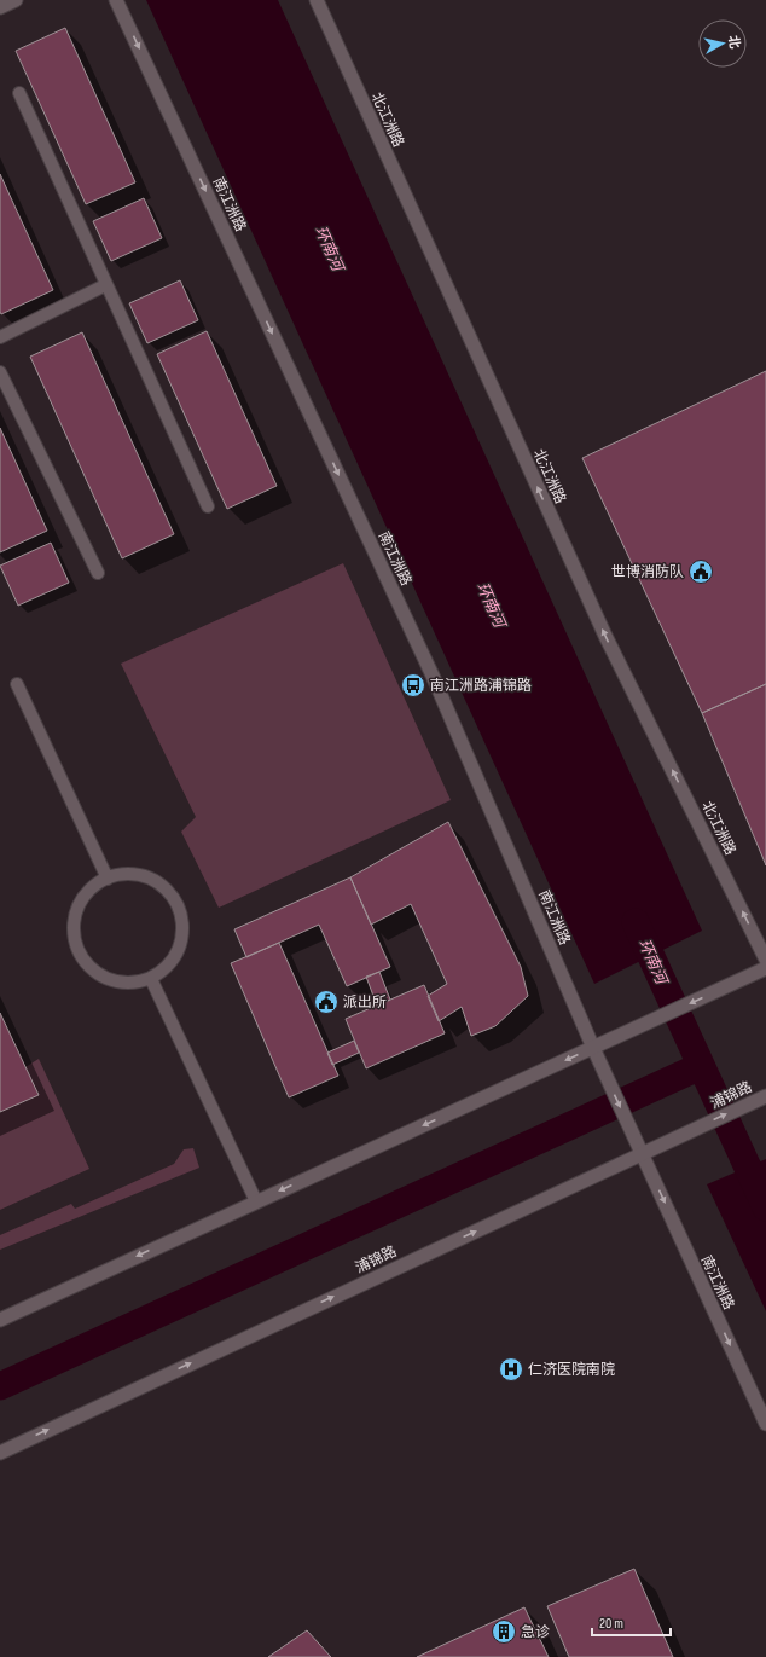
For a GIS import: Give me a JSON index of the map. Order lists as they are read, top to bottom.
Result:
{
  "streets": {
    "street": ["北江洲路", "南江洲路", "浦锦路"]
  },
  "crossings": [
    ["南江洲路", "浦锦路"]
  ],
  "one_way": ["北江洲路", "南江洲路"],
  "water": ["环南河"],
  "places": {
    "public building": ["世博消防队", "派出所"],
    "bus stop": ["南江洲路浦锦路"],
    "hospital": ["仁济医院南院"],
    "building": ["急诊"]
  },
  "scale_bar": "20 m",
  "north": "right"
}
